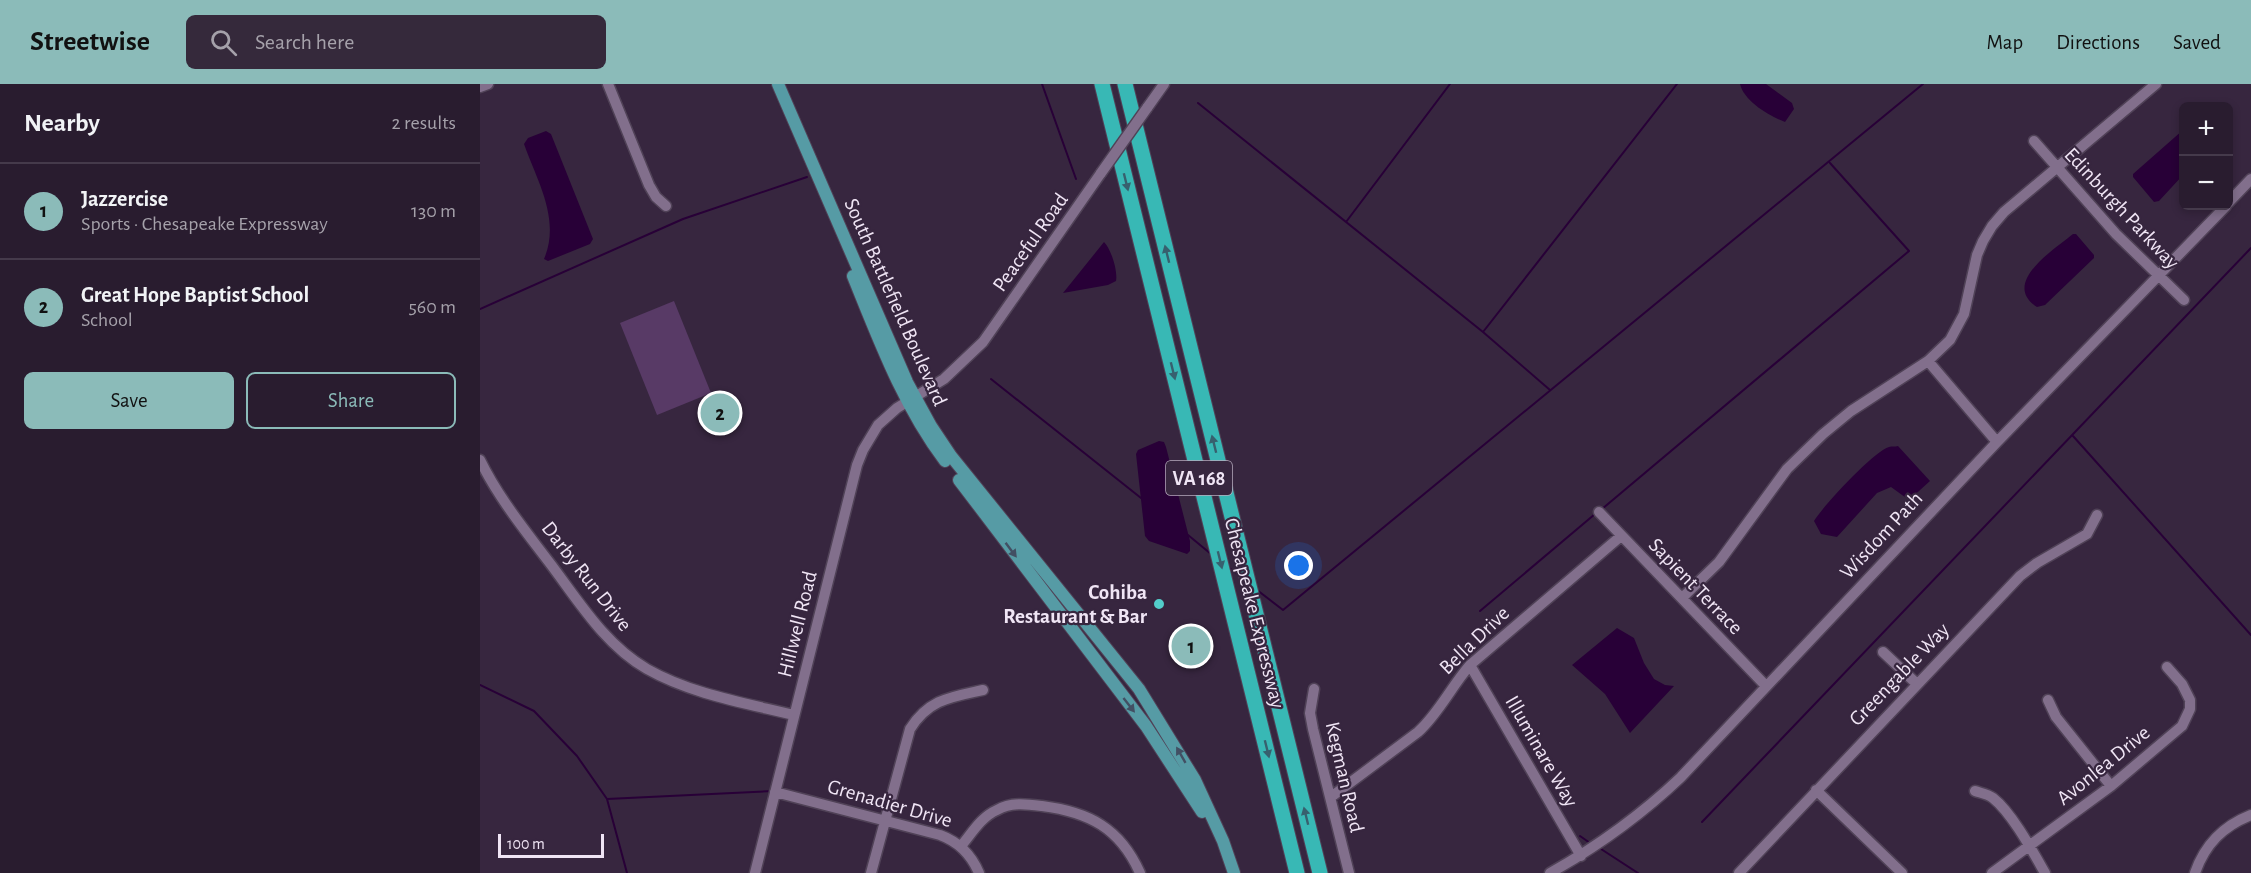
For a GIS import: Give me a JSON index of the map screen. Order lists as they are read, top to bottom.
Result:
{
  "streets": {
    "highway": ["VA 168", "Chesapeake Expressway"],
    "main road": ["South Battlefield Boulevard"],
    "street": [
      "Edinburgh Parkway",
      "Peaceful Road",
      "Wisdom Path",
      "Darby Run Drive",
      "Sapient Terrace",
      "Hillwell Road",
      "Bella Drive",
      "Greengable Way",
      "Illuminare Way",
      "Avonlea Drive",
      "Kegman Road",
      "Grenadier Drive"
    ]
  },
  "crossings": [
    ["Edinburgh Parkway", "Wisdom Path"],
    ["Peaceful Road", "South Battlefield Boulevard"],
    ["Peaceful Road", "Hillwell Road"],
    ["South Battlefield Boulevard", "Hillwell Road"],
    ["Wisdom Path", "Sapient Terrace"],
    ["Wisdom Path", "Illuminare Way"],
    ["Darby Run Drive", "Hillwell Road"],
    ["Sapient Terrace", "Bella Drive"],
    ["Hillwell Road", "Grenadier Drive"],
    ["Bella Drive", "Illuminare Way"],
    ["Bella Drive", "Kegman Road"]
  ],
  "places": ["Cohiba Restaurant & Bar"],
  "scale_bar": "100 m",
  "page": {
    "header": "Streetwise",
    "search": "Search here",
    "nav": ["Map", "Directions", "Saved"],
    "heading": ["Nearby", "2 results"],
    "map_buttons": ["+", "−"],
    "list": [
      {
        "mark": "1",
        "name": "Jazzercise",
        "note": "Sports · Chesapeake Expressway",
        "value": "130 m"
      },
      {
        "mark": "2",
        "name": "Great Hope Baptist School",
        "note": "School",
        "value": "560 m"
      }
    ],
    "buttons": ["Save", "Share"],
    "pins": ["2", "1"],
    "scale": "100 m"
  }
}
